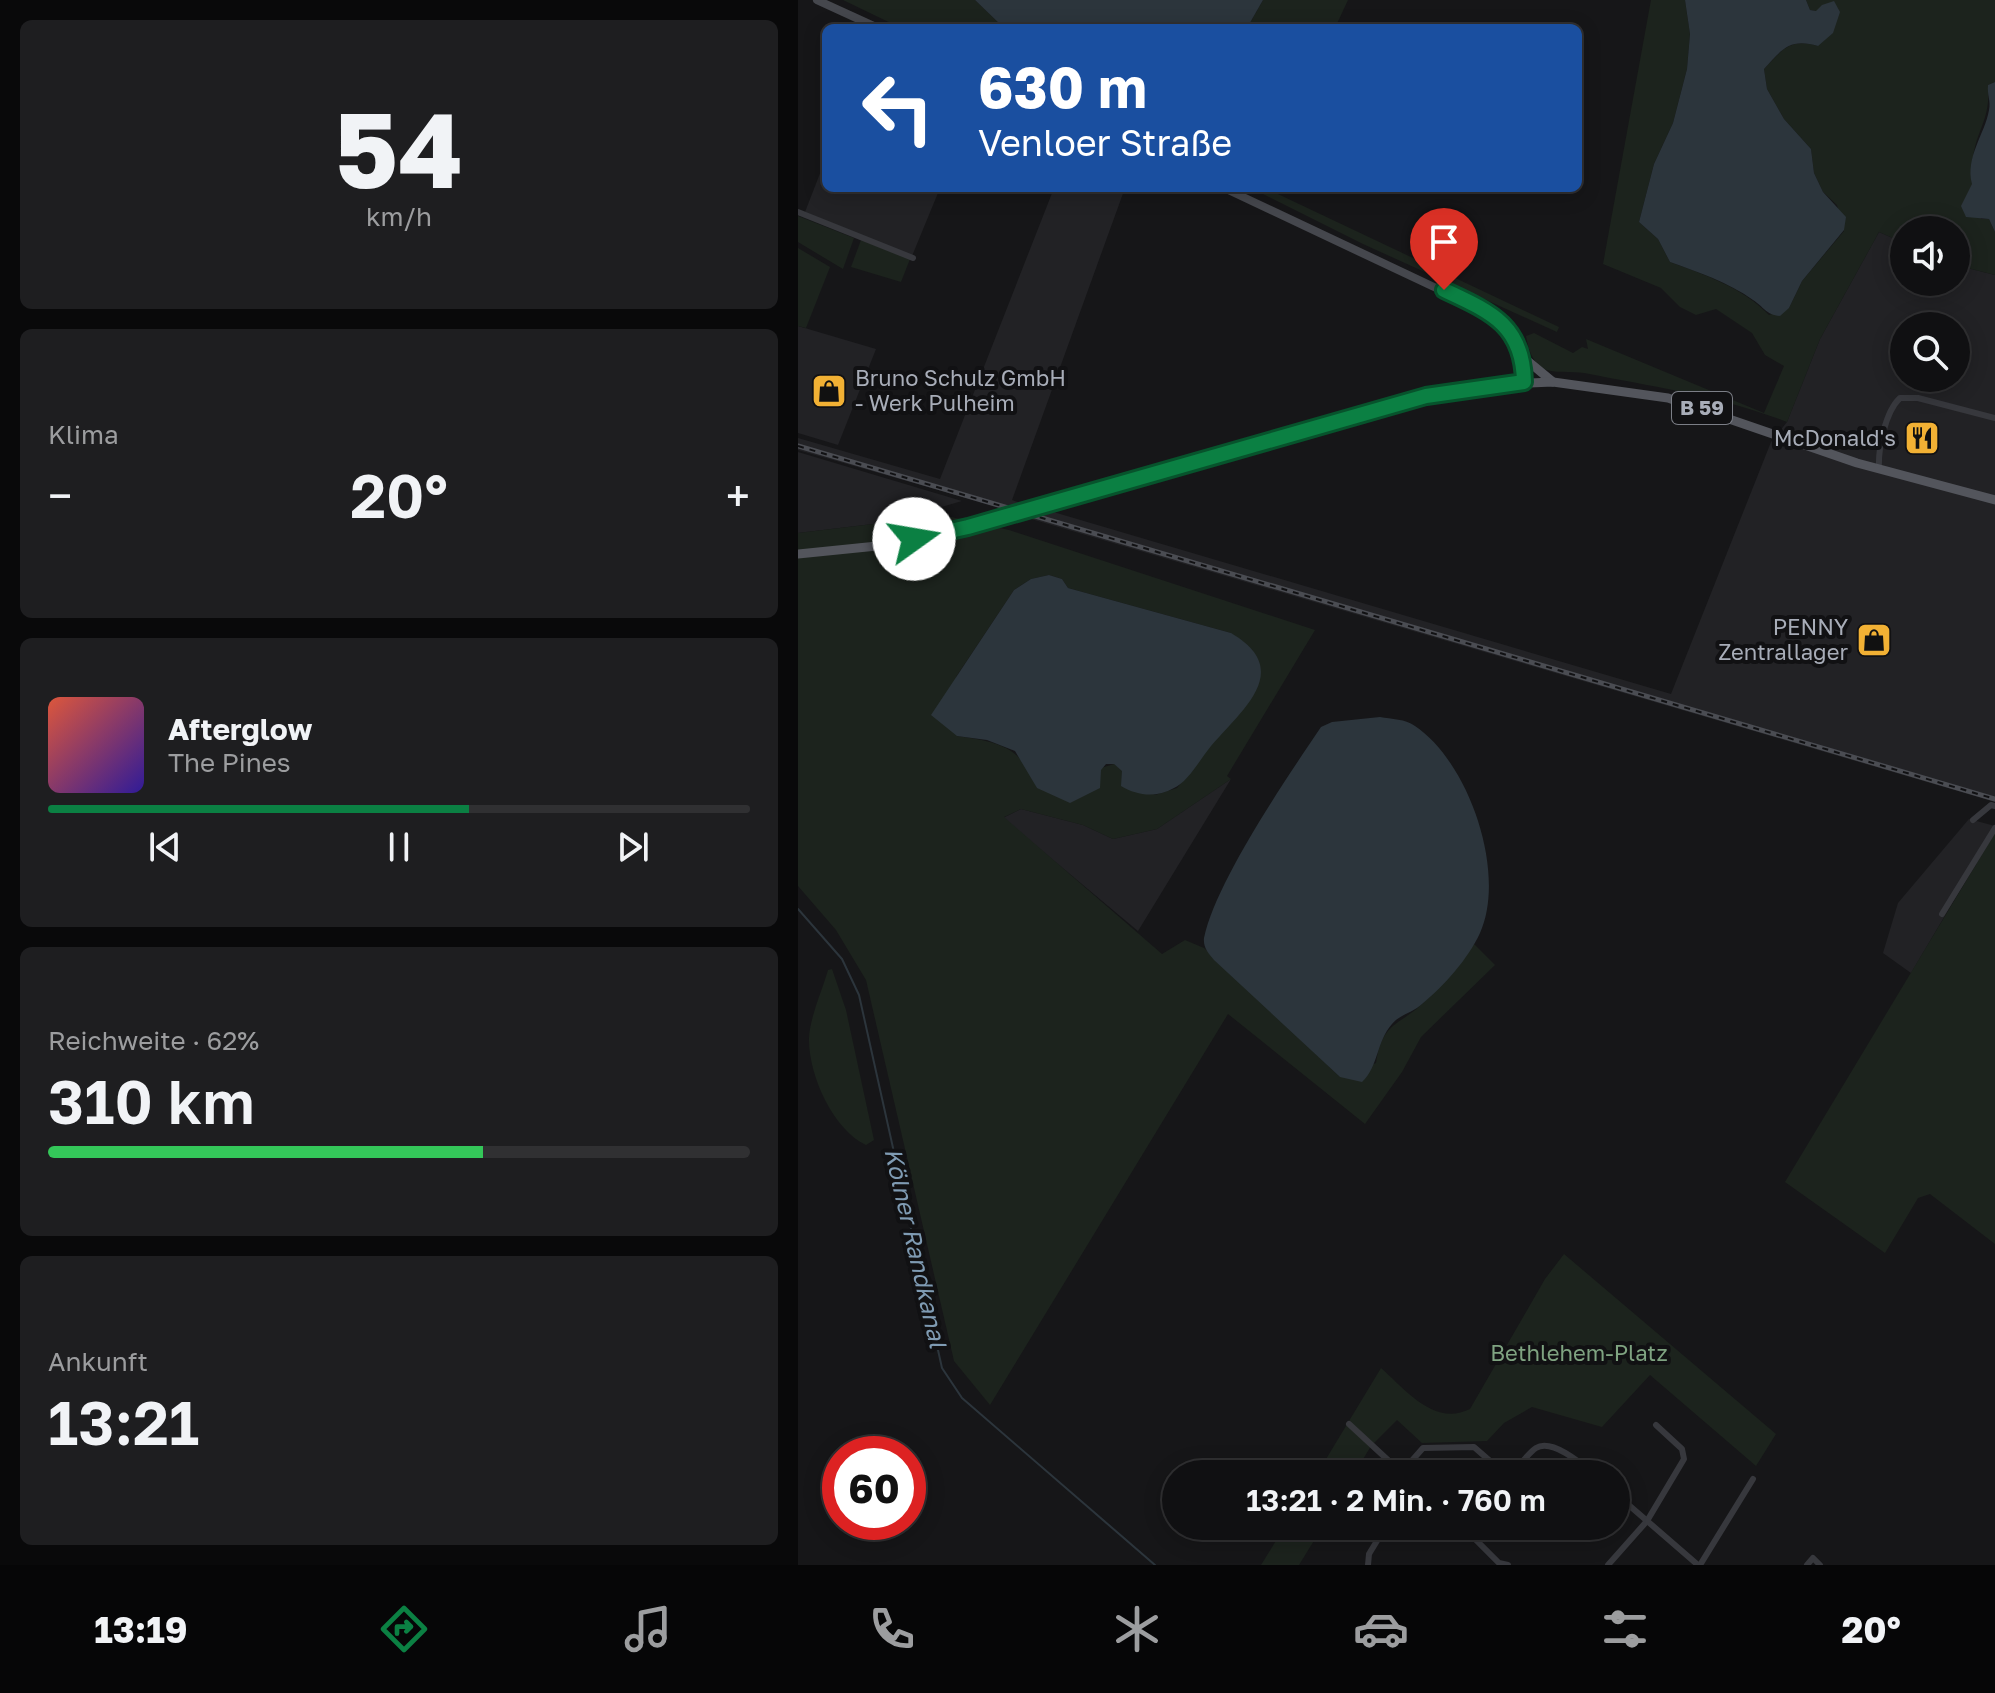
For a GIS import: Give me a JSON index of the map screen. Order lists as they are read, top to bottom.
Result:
{
  "streets": {
    "main road": ["B 59"]
  },
  "water": ["Kölner Randkanal"],
  "parks": ["Bethlehem-Platz"],
  "places": {
    "shop": ["Bruno Schulz GmbH - Werk Pulheim", "PENNY Zentrallager"],
    "restaurant": ["McDonald's"]
  },
  "page": {
    "tile": [
      ["54", "km/h"],
      "Klima",
      ["Reichweite · 62%", "310 km"],
      ["Ankunft", "13:21"]
    ],
    "turn": ["630 m", "Venloer Straße"],
    "heat": ["−", "20°", "+"],
    "song": ["Afterglow", "The Pines"],
    "limit": "60",
    "trip": "13:21 · 2 Min. · 760 m",
    "tabs": ["13:19", "20°"]
  }
}
